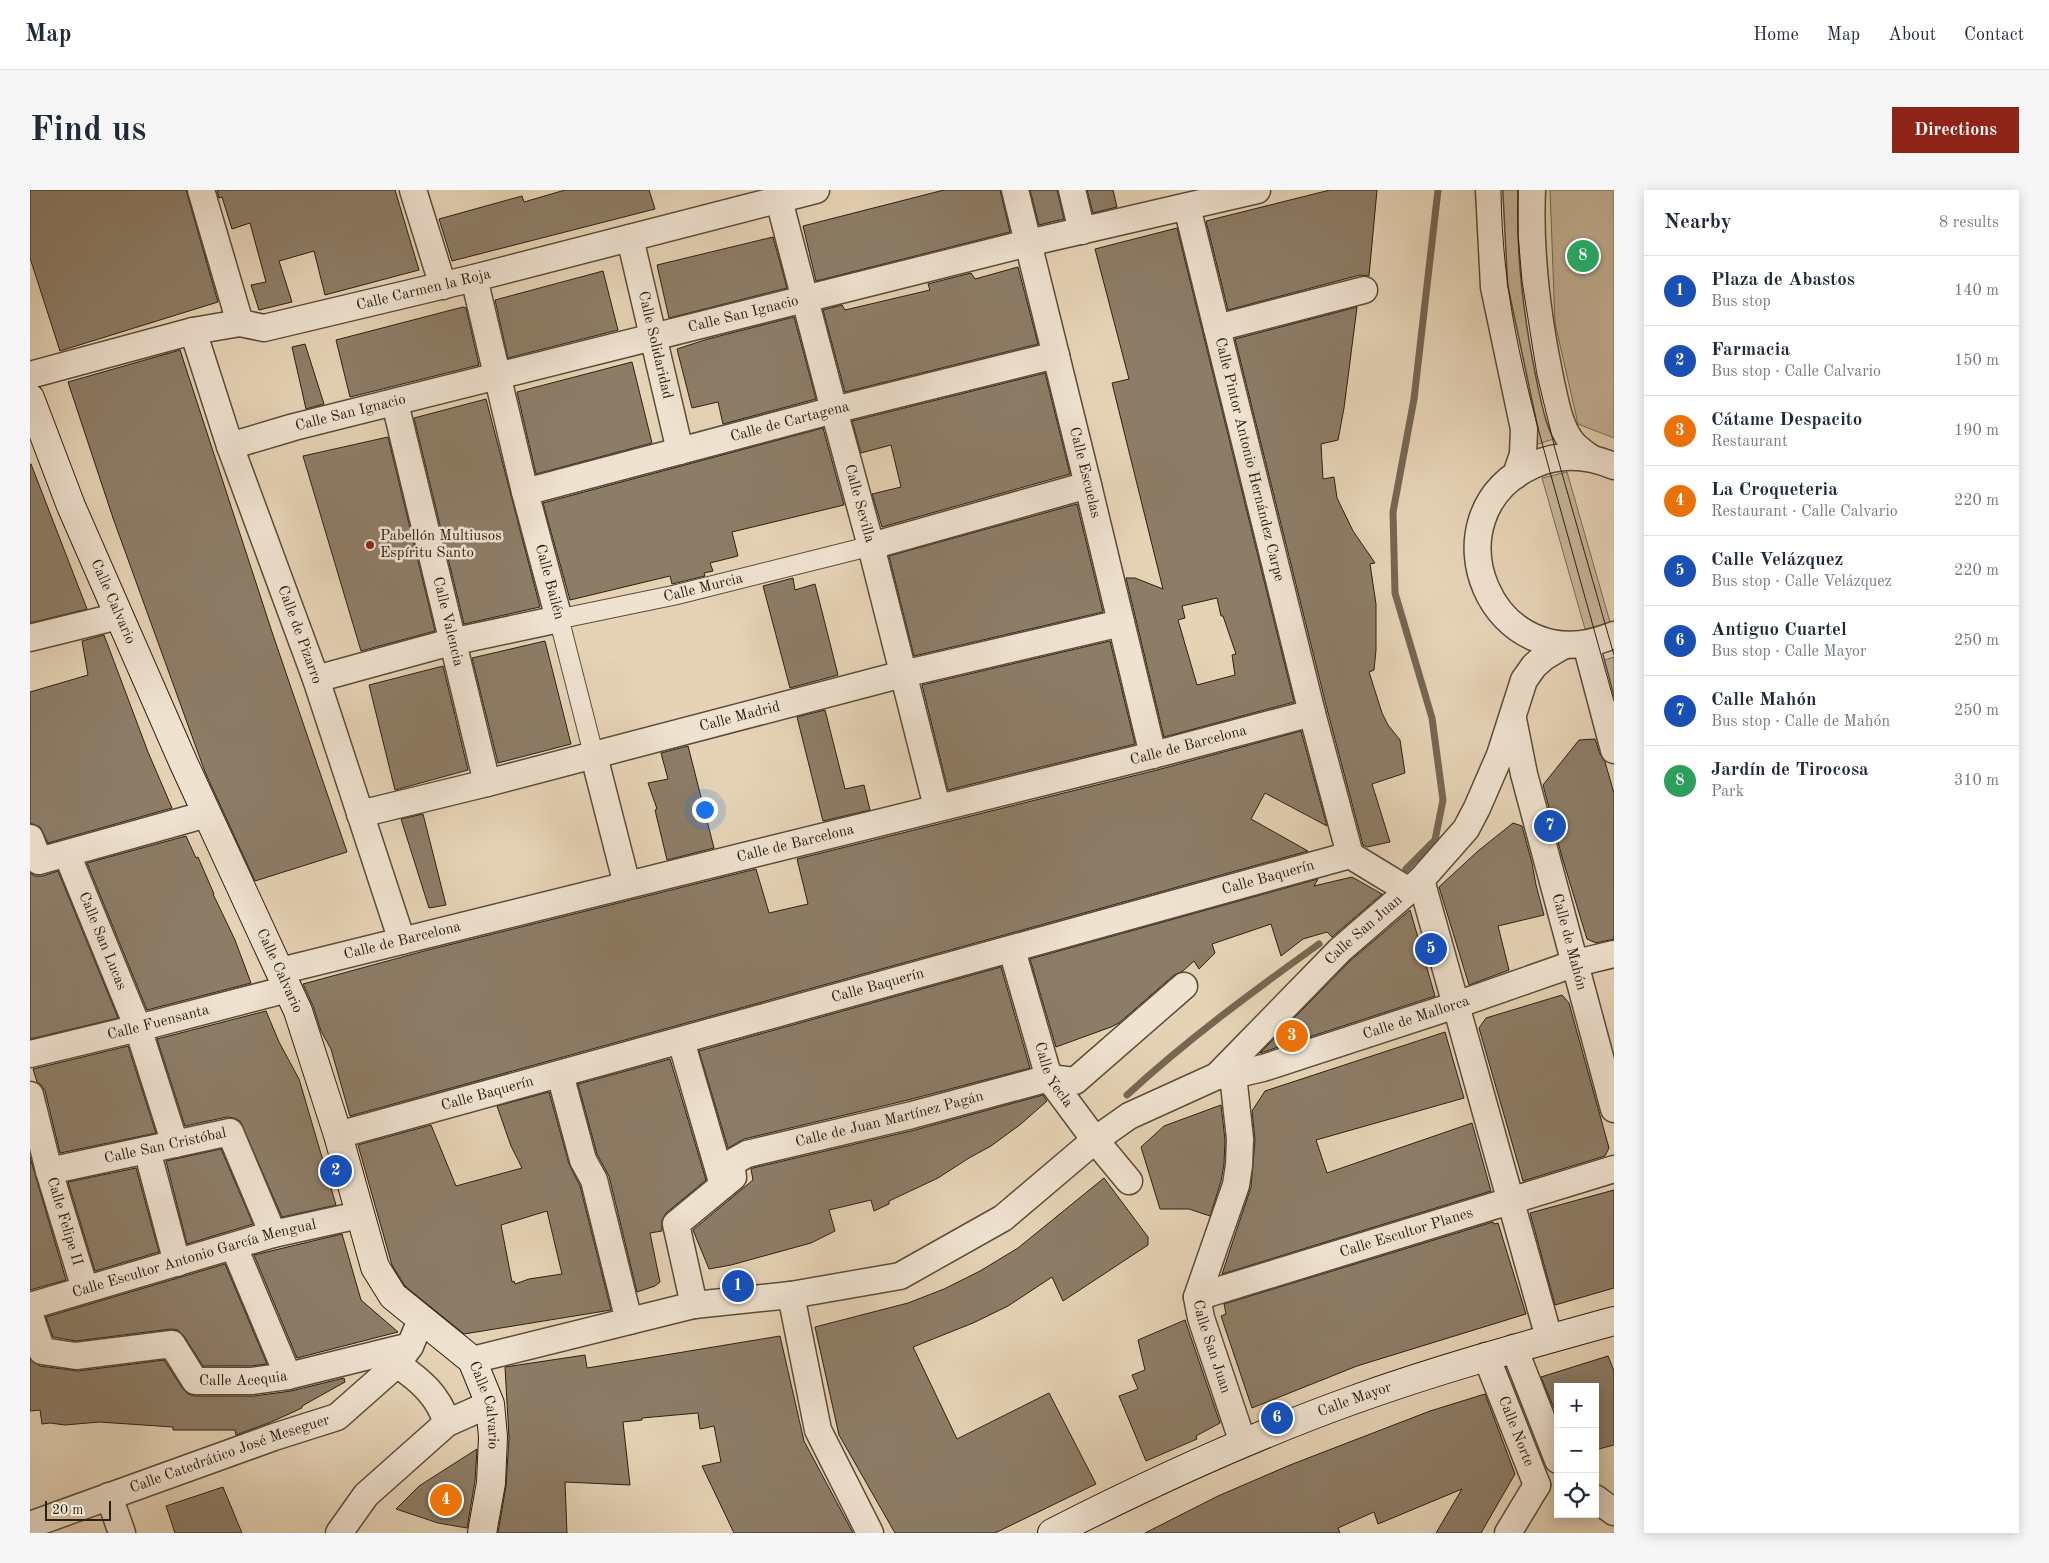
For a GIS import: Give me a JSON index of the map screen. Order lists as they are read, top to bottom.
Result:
{
  "streets": {
    "main road": ["Calle Calvario", "Calle Mayor"],
    "street": [
      "Calle Carmen la Roja",
      "Calle San Ignacio",
      "Calle Solidaridad",
      "Calle de Cartagena",
      "Calle Pintor Antonio Hernández Carpe",
      "Calle Escuelas",
      "Calle Sevilla",
      "Calle Bailén",
      "Calle Murcia",
      "Calle Valencia",
      "Calle de Pizarro",
      "Calle Madrid",
      "Calle de Barcelona",
      "Calle Baquerín",
      "Calle San Juan",
      "Calle San Lucas",
      "Calle de Mahón",
      "Calle de Mallorca",
      "Calle Fuensanta",
      "Calle Yecla",
      "Calle de Juan Martínez Pagán",
      "Calle San Cristóbal",
      "Calle Felipe II",
      "Calle Escultor Planes",
      "Calle Escultor Antonio García Mengual",
      "Calle Acequia",
      "Calle Norte",
      "Calle Catedrático José Meseguer"
    ]
  },
  "crossings": [
    ["Calle Carmen la Roja", "Calle Solidaridad"],
    ["Calle Carmen la Roja", "Calle Sevilla"],
    ["Calle Carmen la Roja", "Calle Bailén"],
    ["Calle Carmen la Roja", "Calle de Pizarro"],
    ["Calle San Ignacio", "Calle Solidaridad"],
    ["Calle San Ignacio", "Calle Pintor Antonio Hernández Carpe"],
    ["Calle San Ignacio", "Calle Escuelas"],
    ["Calle San Ignacio", "Calle Sevilla"],
    ["Calle San Ignacio", "Calle Bailén"],
    ["Calle San Ignacio", "Calle Valencia"],
    ["Calle San Ignacio", "Calle de Pizarro"],
    ["Calle Solidaridad", "Calle de Cartagena"],
    ["Calle de Cartagena", "Calle Escuelas"],
    ["Calle de Cartagena", "Calle Sevilla"],
    ["Calle de Cartagena", "Calle Bailén"],
    ["Calle Pintor Antonio Hernández Carpe", "Calle de Barcelona"],
    ["Calle Pintor Antonio Hernández Carpe", "Calle Baquerín"],
    ["Calle Escuelas", "Calle Murcia"],
    ["Calle Escuelas", "Calle Madrid"],
    ["Calle Escuelas", "Calle de Barcelona"],
    ["Calle Sevilla", "Calle Murcia"],
    ["Calle Sevilla", "Calle Madrid"],
    ["Calle Sevilla", "Calle de Barcelona"],
    ["Calle Bailén", "Calle Murcia"],
    ["Calle Bailén", "Calle Madrid"],
    ["Calle Bailén", "Calle de Barcelona"],
    ["Calle Murcia", "Calle Valencia"],
    ["Calle Murcia", "Calle de Pizarro"],
    ["Calle Calvario", "Calle de Barcelona"],
    ["Calle Calvario", "Calle Baquerín"],
    ["Calle Calvario", "Calle San Juan"],
    ["Calle Calvario", "Calle Fuensanta"],
    ["Calle Calvario", "Calle Escultor Antonio García Mengual"],
    ["Calle Calvario", "Calle Catedrático José Meseguer"],
    ["Calle Valencia", "Calle Madrid"],
    ["Calle de Pizarro", "Calle Madrid"],
    ["Calle de Pizarro", "Calle de Barcelona"],
    ["Calle de Barcelona", "Calle Fuensanta"],
    ["Calle Baquerín", "Calle Yecla"],
    ["Calle San Juan", "Calle de Mahón"],
    ["Calle San Juan", "Calle de Mallorca"],
    ["Calle San Juan", "Calle Yecla"],
    ["Calle San Juan", "Calle de Juan Martínez Pagán"],
    ["Calle San Juan", "Calle Escultor Planes"],
    ["Calle San Juan", "Calle Mayor"],
    ["Calle San Lucas", "Calle Fuensanta"],
    ["Calle San Lucas", "Calle San Cristóbal"],
    ["Calle de Mahón", "Calle de Mallorca"],
    ["Calle Yecla", "Calle de Juan Martínez Pagán"],
    ["Calle San Cristóbal", "Calle Felipe II"],
    ["Calle San Cristóbal", "Calle Escultor Antonio García Mengual"],
    ["Calle Felipe II", "Calle Escultor Antonio García Mengual"],
    ["Calle Acequia", "Calle Catedrático José Meseguer"],
    ["Calle Mayor", "Calle Norte"]
  ],
  "places": ["Pabellón Multiusos Espíritu Santo"],
  "scale_bar": "20 m",
  "page": {
    "header": "Map",
    "nav": [
      "Home",
      "Map",
      "About",
      "Contact"
    ],
    "buttons": "Directions",
    "title": "Find us",
    "heading": ["Nearby", "8 results"],
    "pins": [
      "8",
      "7",
      "5",
      "3",
      "2",
      "1",
      "6",
      "4"
    ],
    "list": [
      {
        "mark": "1",
        "name": "Plaza de Abastos",
        "note": "Bus stop",
        "value": "140 m"
      },
      {
        "mark": "2",
        "name": "Farmacia",
        "note": "Bus stop · Calle Calvario",
        "value": "150 m"
      },
      {
        "mark": "3",
        "name": "Cátame Despacito",
        "note": "Restaurant",
        "value": "190 m"
      },
      {
        "mark": "4",
        "name": "La Croqueteria",
        "note": "Restaurant · Calle Calvario",
        "value": "220 m"
      },
      {
        "mark": "5",
        "name": "Calle Velázquez",
        "note": "Bus stop · Calle Velázquez",
        "value": "220 m"
      },
      {
        "mark": "6",
        "name": "Antiguo Cuartel",
        "note": "Bus stop · Calle Mayor",
        "value": "250 m"
      },
      {
        "mark": "7",
        "name": "Calle Mahón",
        "note": "Bus stop · Calle de Mahón",
        "value": "250 m"
      },
      {
        "mark": "8",
        "name": "Jardín de Tirocosa",
        "note": "Park",
        "value": "310 m"
      }
    ],
    "map_buttons": ["+", "−"],
    "scale": "20 m"
  }
}
